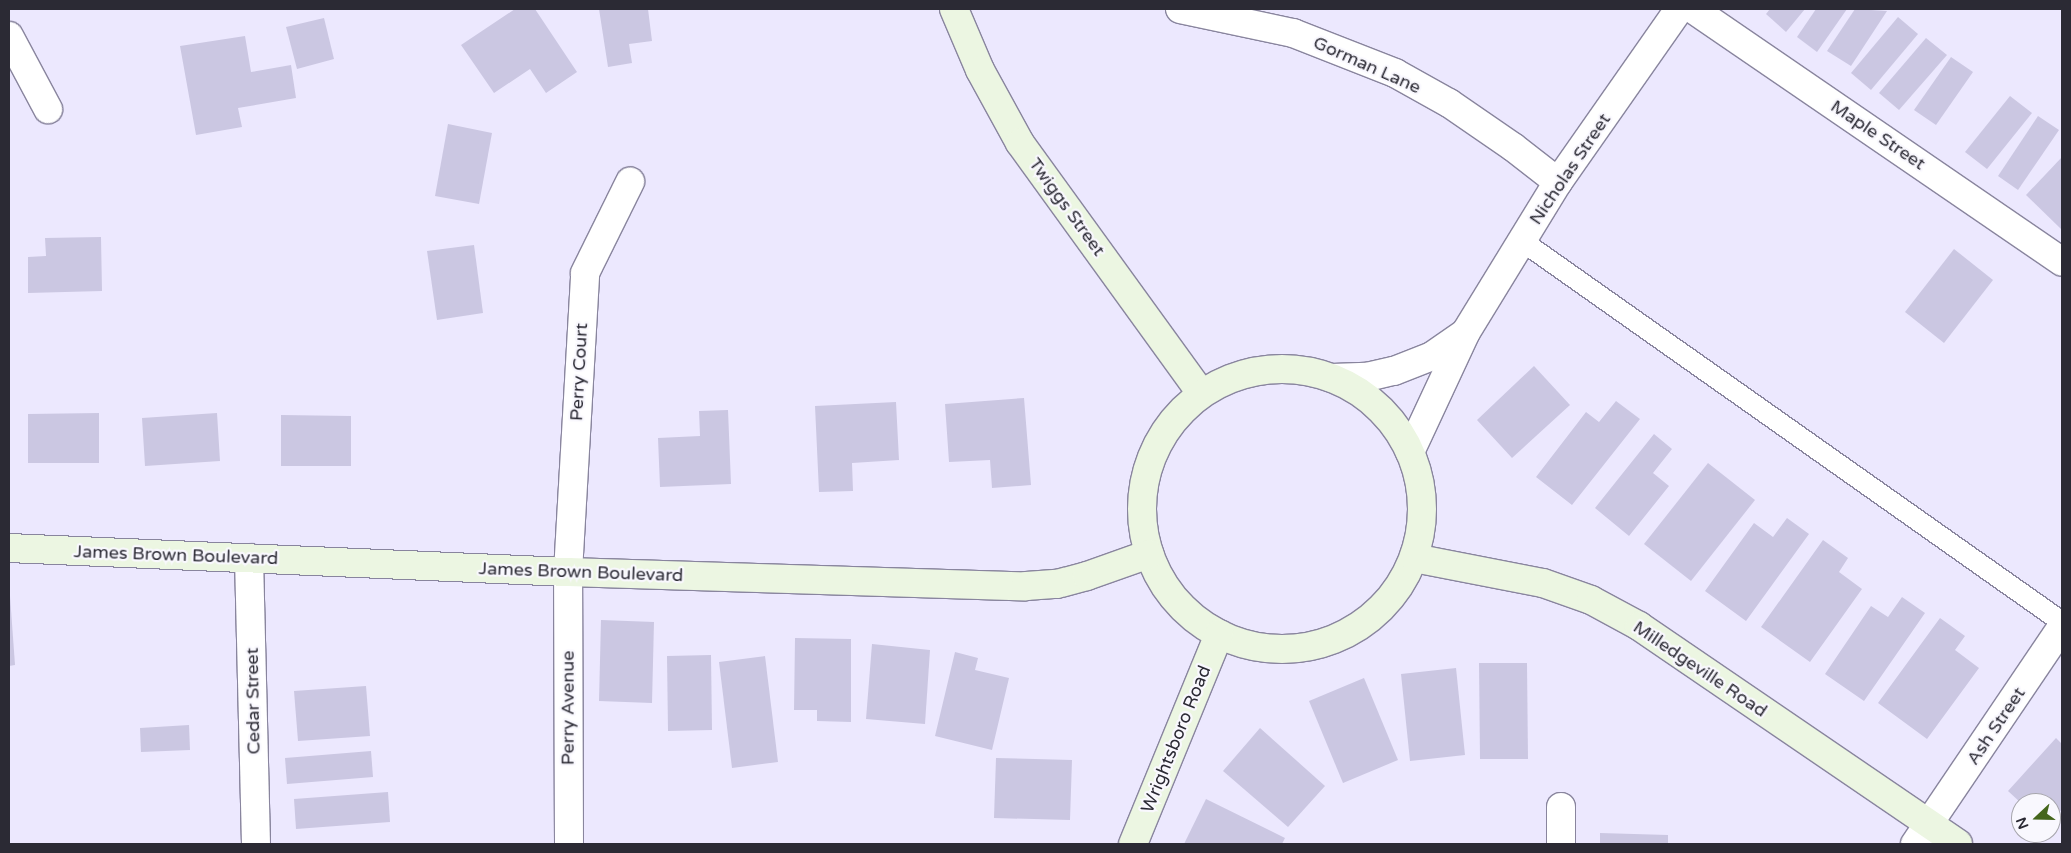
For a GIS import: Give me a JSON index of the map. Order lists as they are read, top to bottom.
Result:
{
  "streets": {
    "main road": [
      "Twiggs Street",
      "James Brown Boulevard",
      "Milledgeville Road",
      "Wrightsboro Road"
    ],
    "street": [
      "Gorman Lane",
      "Maple Street",
      "Nicholas Street",
      "Perry Court",
      "Cedar Street",
      "Perry Avenue",
      "Ash Street"
    ]
  },
  "crossings": [
    ["Gorman Lane", "Nicholas Street"],
    ["Perry Court", "James Brown Boulevard"],
    ["Perry Court", "Perry Avenue"],
    ["James Brown Boulevard", "Cedar Street"],
    ["James Brown Boulevard", "Perry Avenue"],
    ["Milledgeville Road", "Ash Street"]
  ],
  "north": "left"
}
